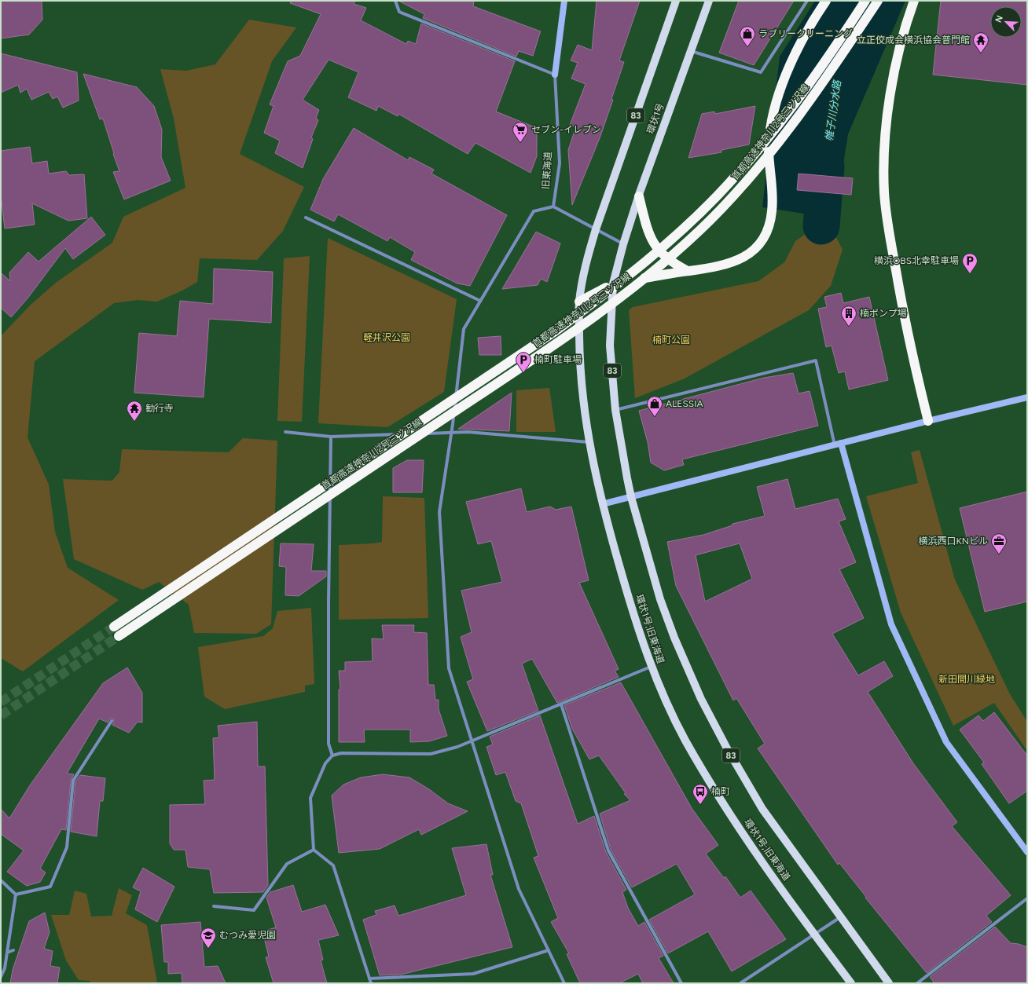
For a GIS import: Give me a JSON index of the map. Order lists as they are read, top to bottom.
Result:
{
  "streets": {
    "highway": ["首都高速神奈川2号三ツ沢線"],
    "main road": ["83", "環状1号", "環状1号;旧東海道"],
    "street": ["旧東海道"]
  },
  "crossings": [
    ["環状1号", "環状1号;旧東海道"]
  ],
  "water": ["帷子川分水路"],
  "parks": ["軽井沢公園", "楠町公園", "新田間川緑地"],
  "places": {
    "shop": ["ラブリークリーニング", "ALESSIA"],
    "temple": ["立正佼成会横浜協会普門館", "勧行寺"],
    "supermarket": ["セブン-イレブン"],
    "parking": ["横浜OBS北幸駐車場", "楠町駐車場"],
    "building": ["楠ポンプ場"],
    "office": ["横浜西口KNビル"],
    "bus stop": ["楠町"],
    "school or university": ["むつみ愛児園"]
  },
  "north": "top left"
}
